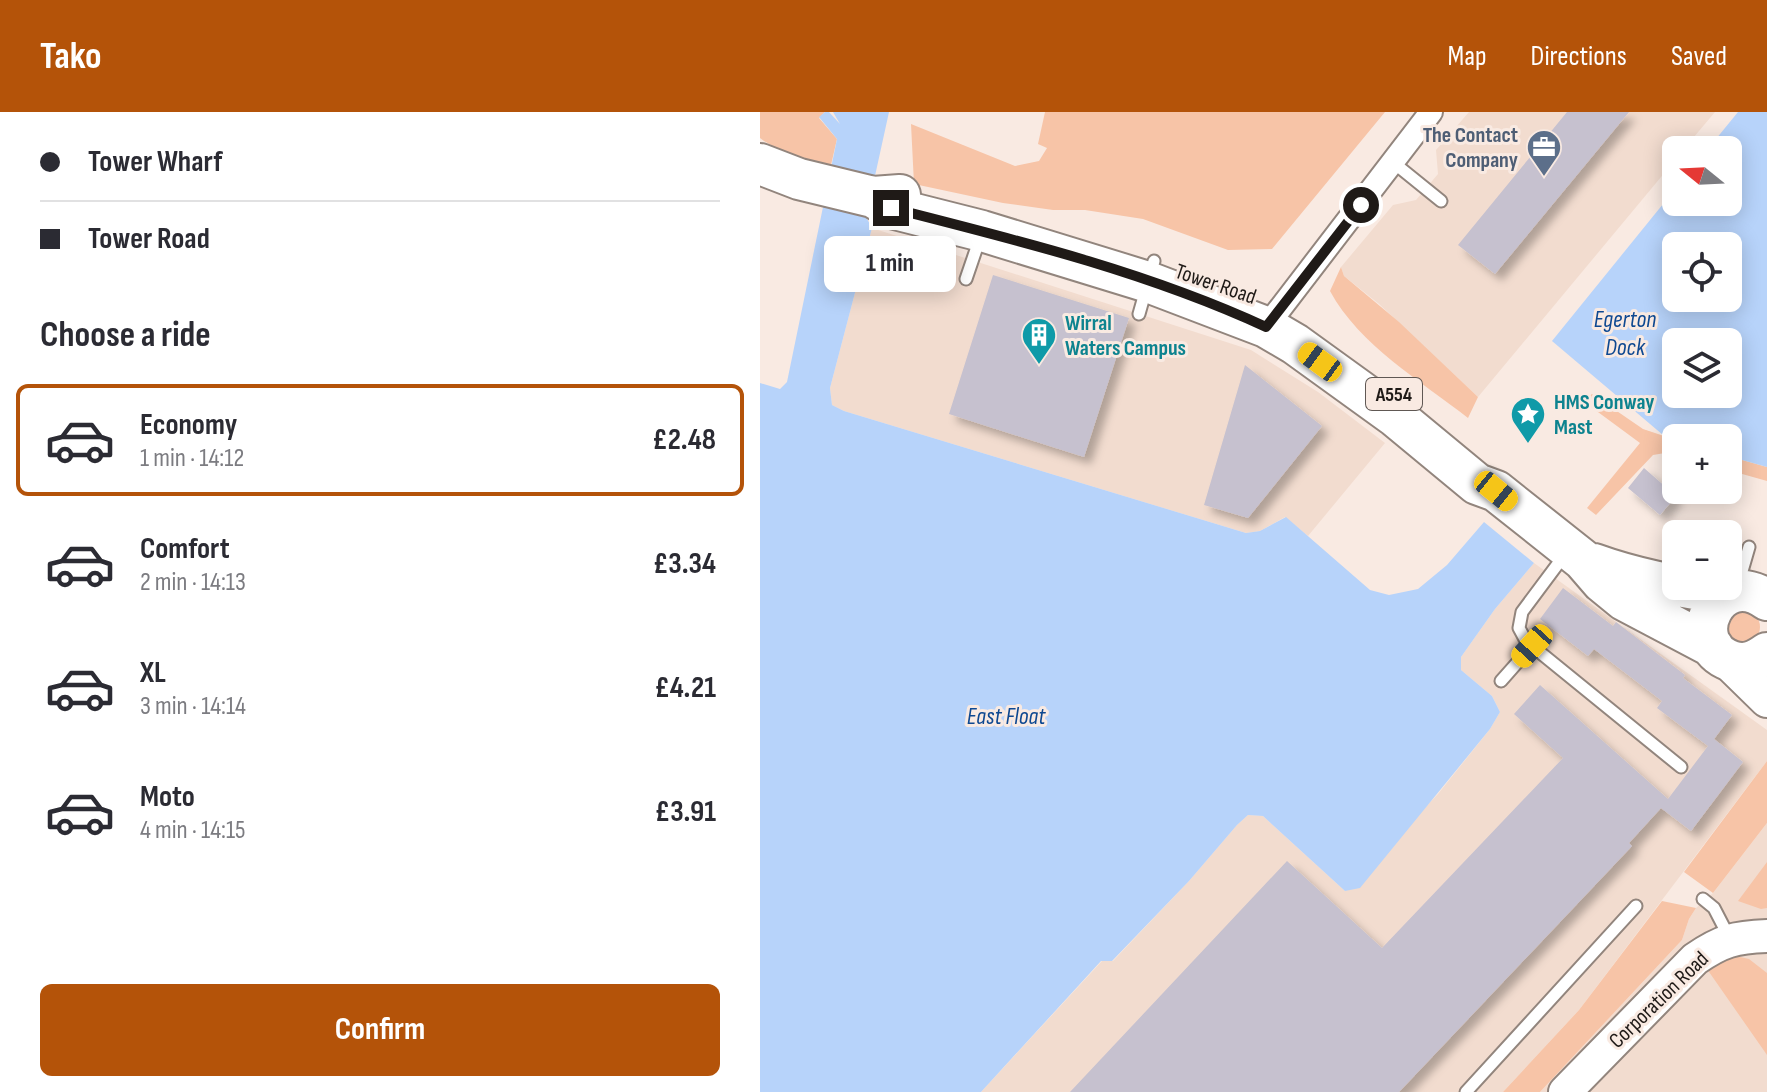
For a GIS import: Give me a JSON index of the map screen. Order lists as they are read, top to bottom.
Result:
{
  "streets": {
    "highway": ["Tower Road", "A554"],
    "main road": ["Corporation Road"]
  },
  "crossings": [
    ["Tower Road", "A554"]
  ],
  "water": ["Egerton Dock", "East Float"],
  "places": {
    "office": ["The Contact Company"],
    "building": ["Wirral Waters Campus"],
    "place": ["HMS Conway Mast"]
  },
  "north": "left",
  "page": {
    "header": "Tako",
    "nav": ["Map", "Directions", "Saved"],
    "banner": ["Tower Wharf", "Tower Road"],
    "map_buttons": ["+", "−"],
    "bubble": "1 min",
    "heading": "Choose a ride",
    "list": [
      {
        "name": "Economy",
        "note": "1 min · 14:12",
        "value": "£2.48"
      },
      {
        "name": "Comfort",
        "note": "2 min · 14:13",
        "value": "£3.34"
      },
      {
        "name": "XL",
        "note": "3 min · 14:14",
        "value": "£4.21"
      },
      {
        "name": "Moto",
        "note": "4 min · 14:15",
        "value": "£3.91"
      }
    ],
    "buttons": "Confirm"
  }
}
